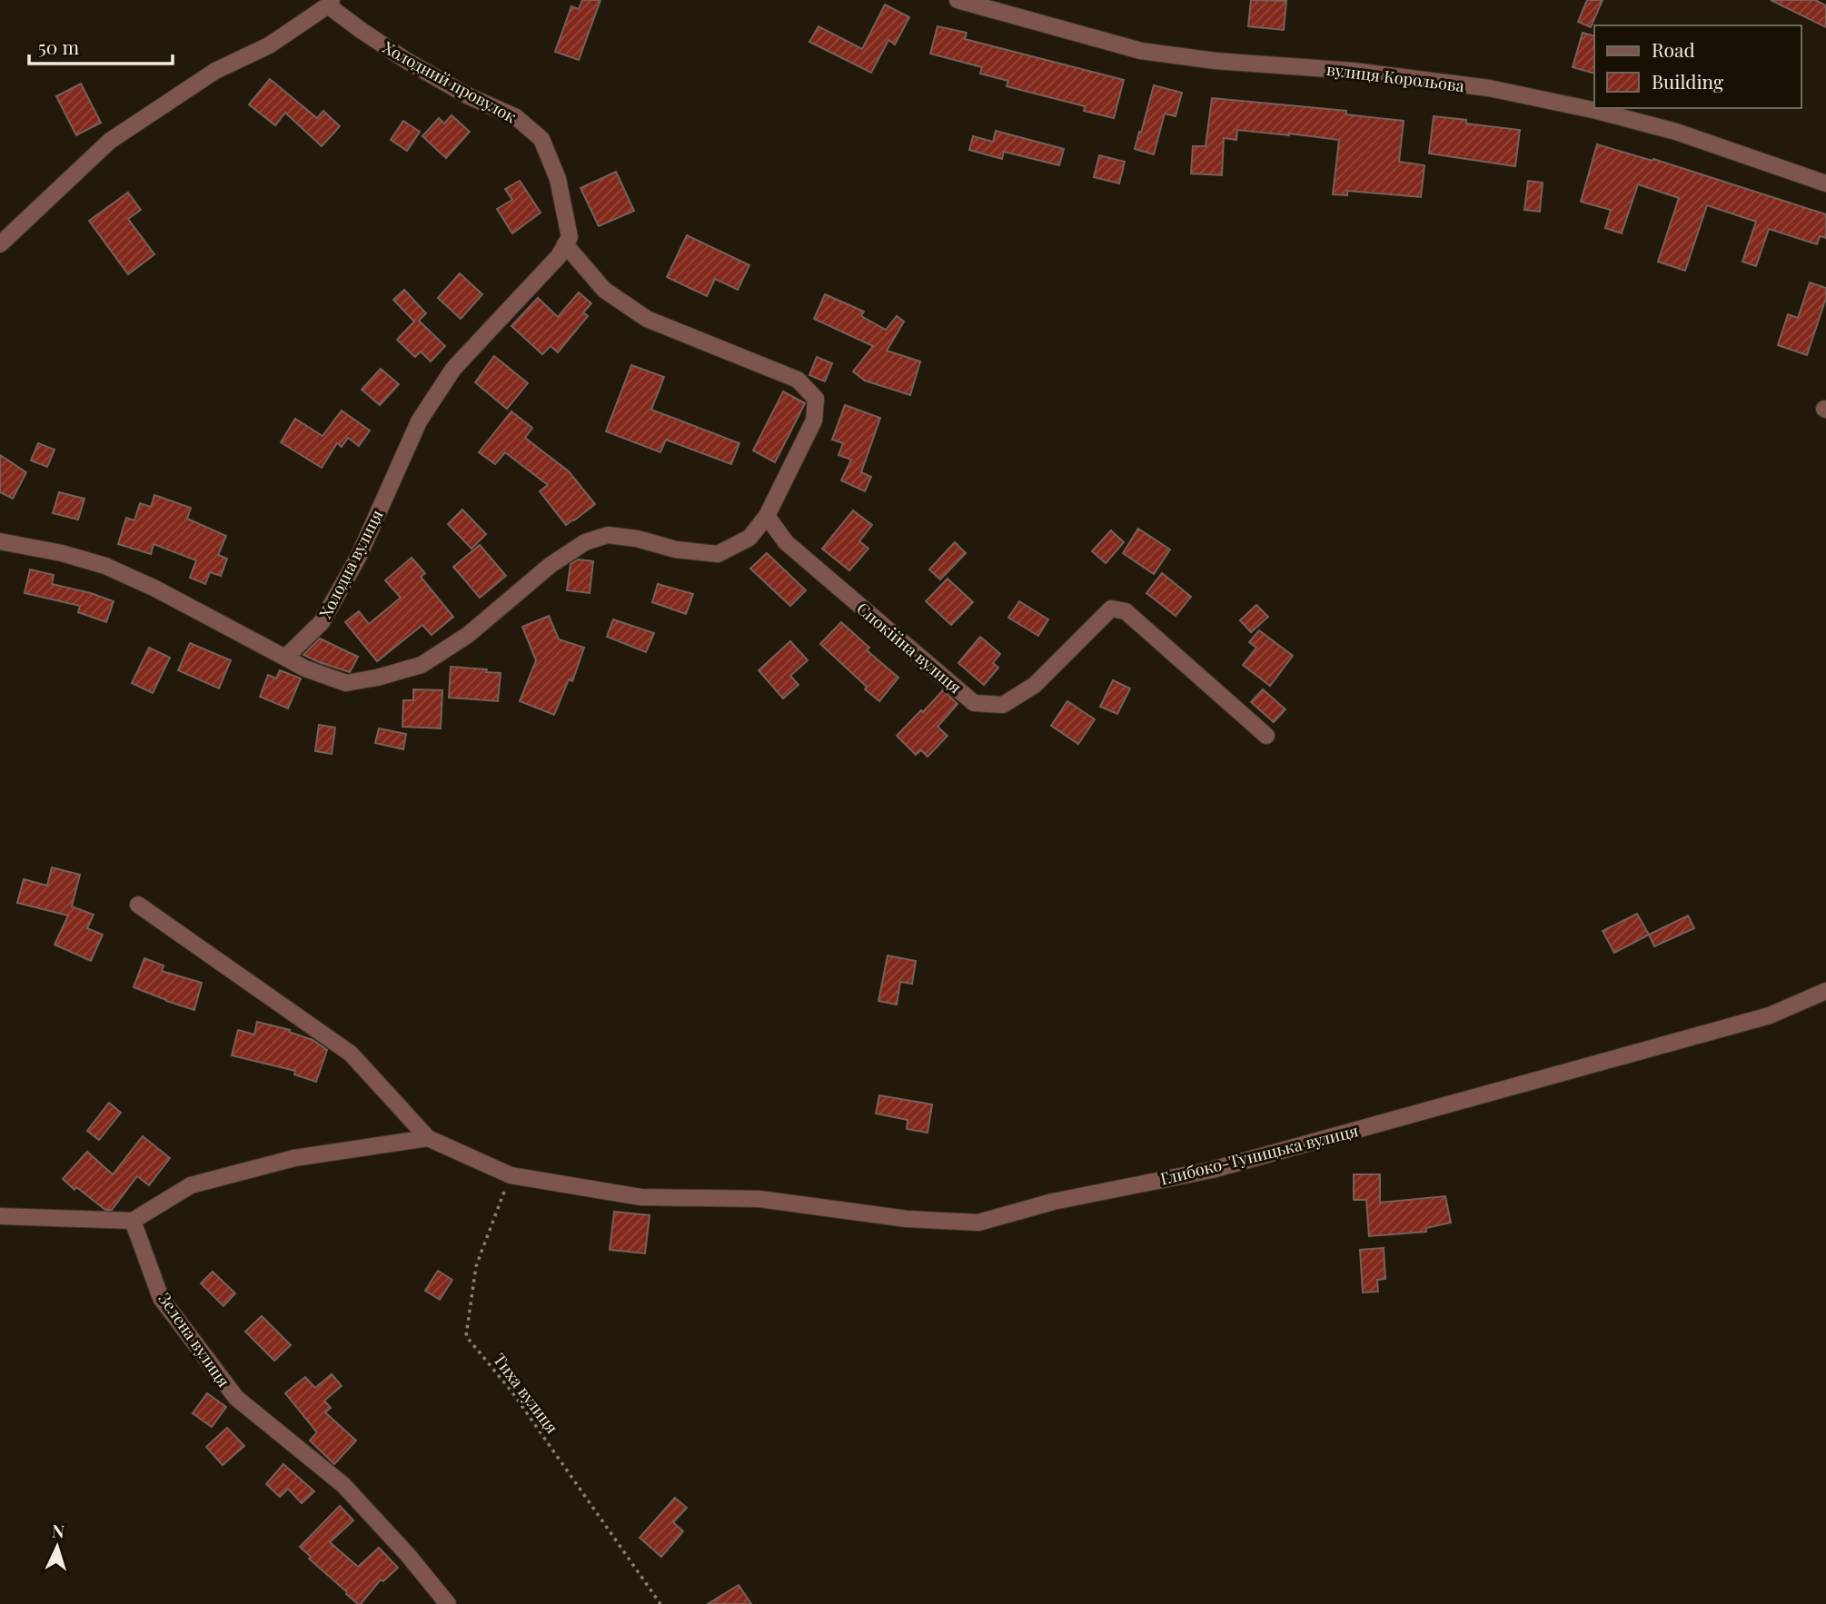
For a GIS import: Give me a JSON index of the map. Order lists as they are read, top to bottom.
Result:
{
  "streets": {
    "street": [
      "вулиця Корольова",
      "Холодний провулок",
      "Холодна вулиця",
      "Спокійна вулиця",
      "Глибоко-Туницька вулиця",
      "Зелена вулиця"
    ],
    "path": ["Тиха вулиця"]
  },
  "crossings": [
    ["Холодний провулок", "Холодна вулиця"],
    ["Глибоко-Туницька вулиця", "Тиха вулиця"]
  ],
  "legend": ["Road", "Building"],
  "scale_bar": "50 m",
  "north": "top"
}
